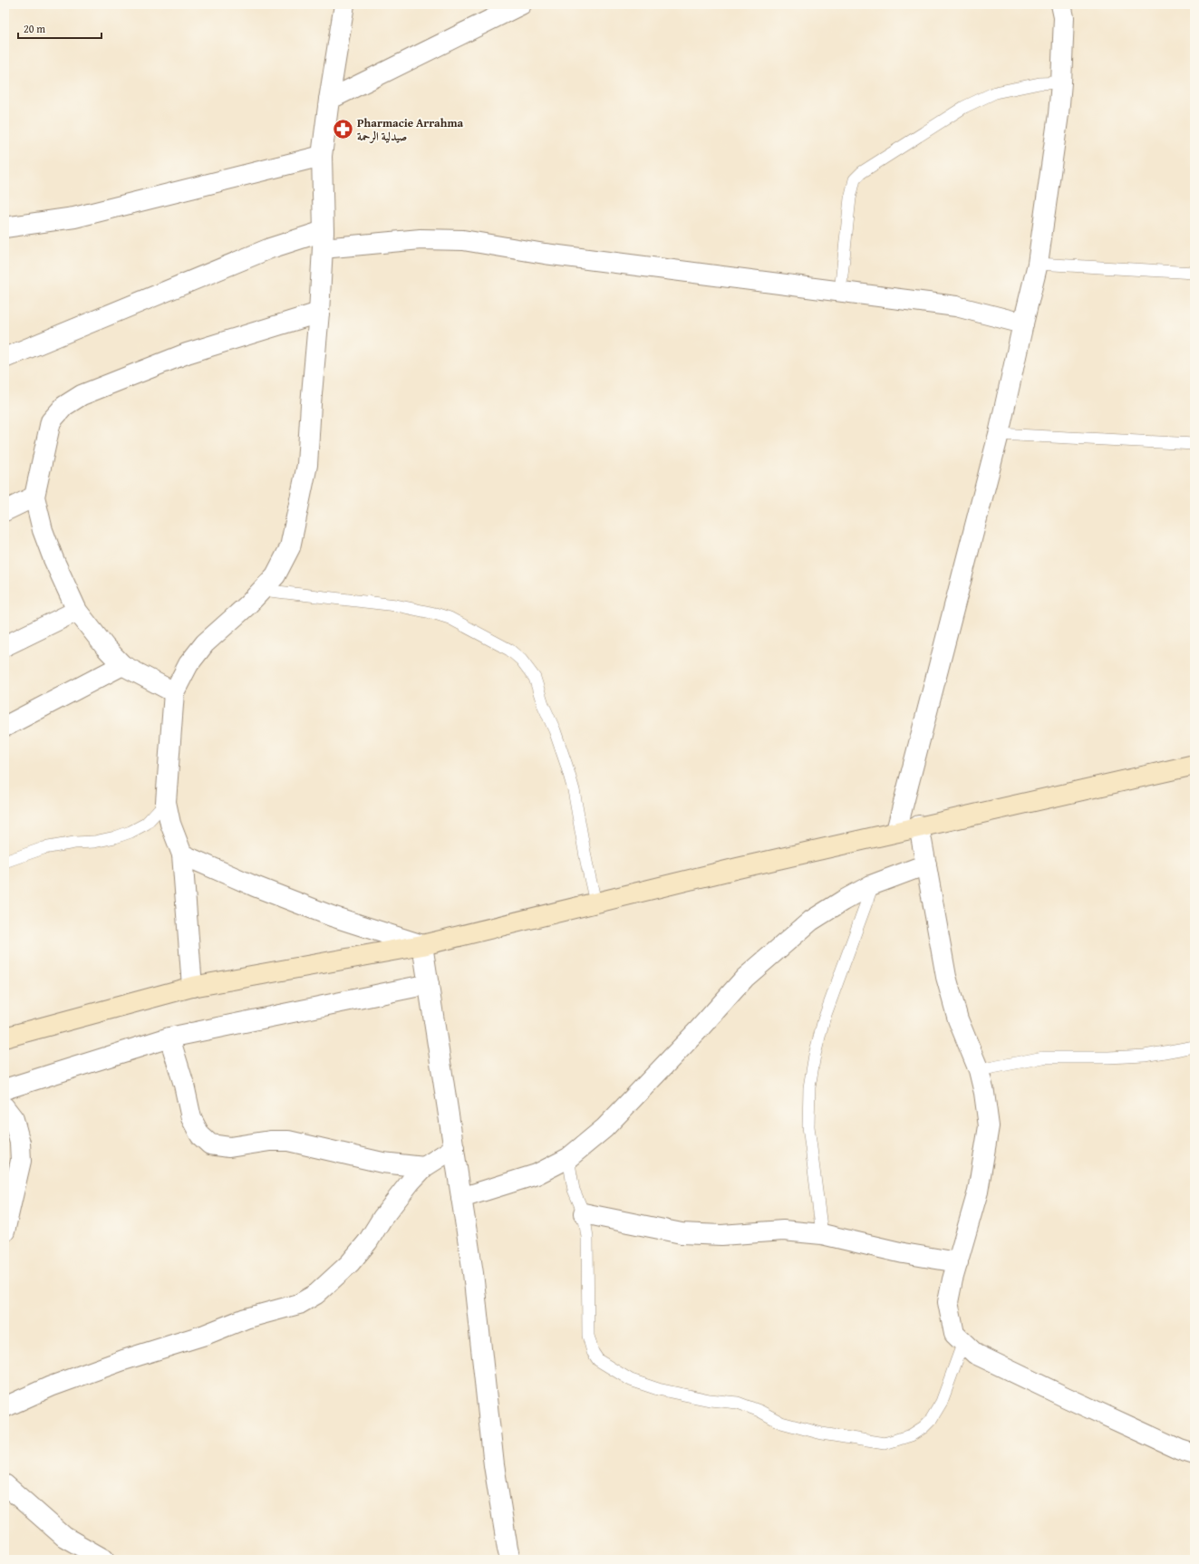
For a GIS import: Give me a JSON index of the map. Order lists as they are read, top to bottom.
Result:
{
  "places": {
    "pharmacy": ["Pharmacie Arrahma صيدلية الرحمة"]
  },
  "scale_bar": "20 m"
}
